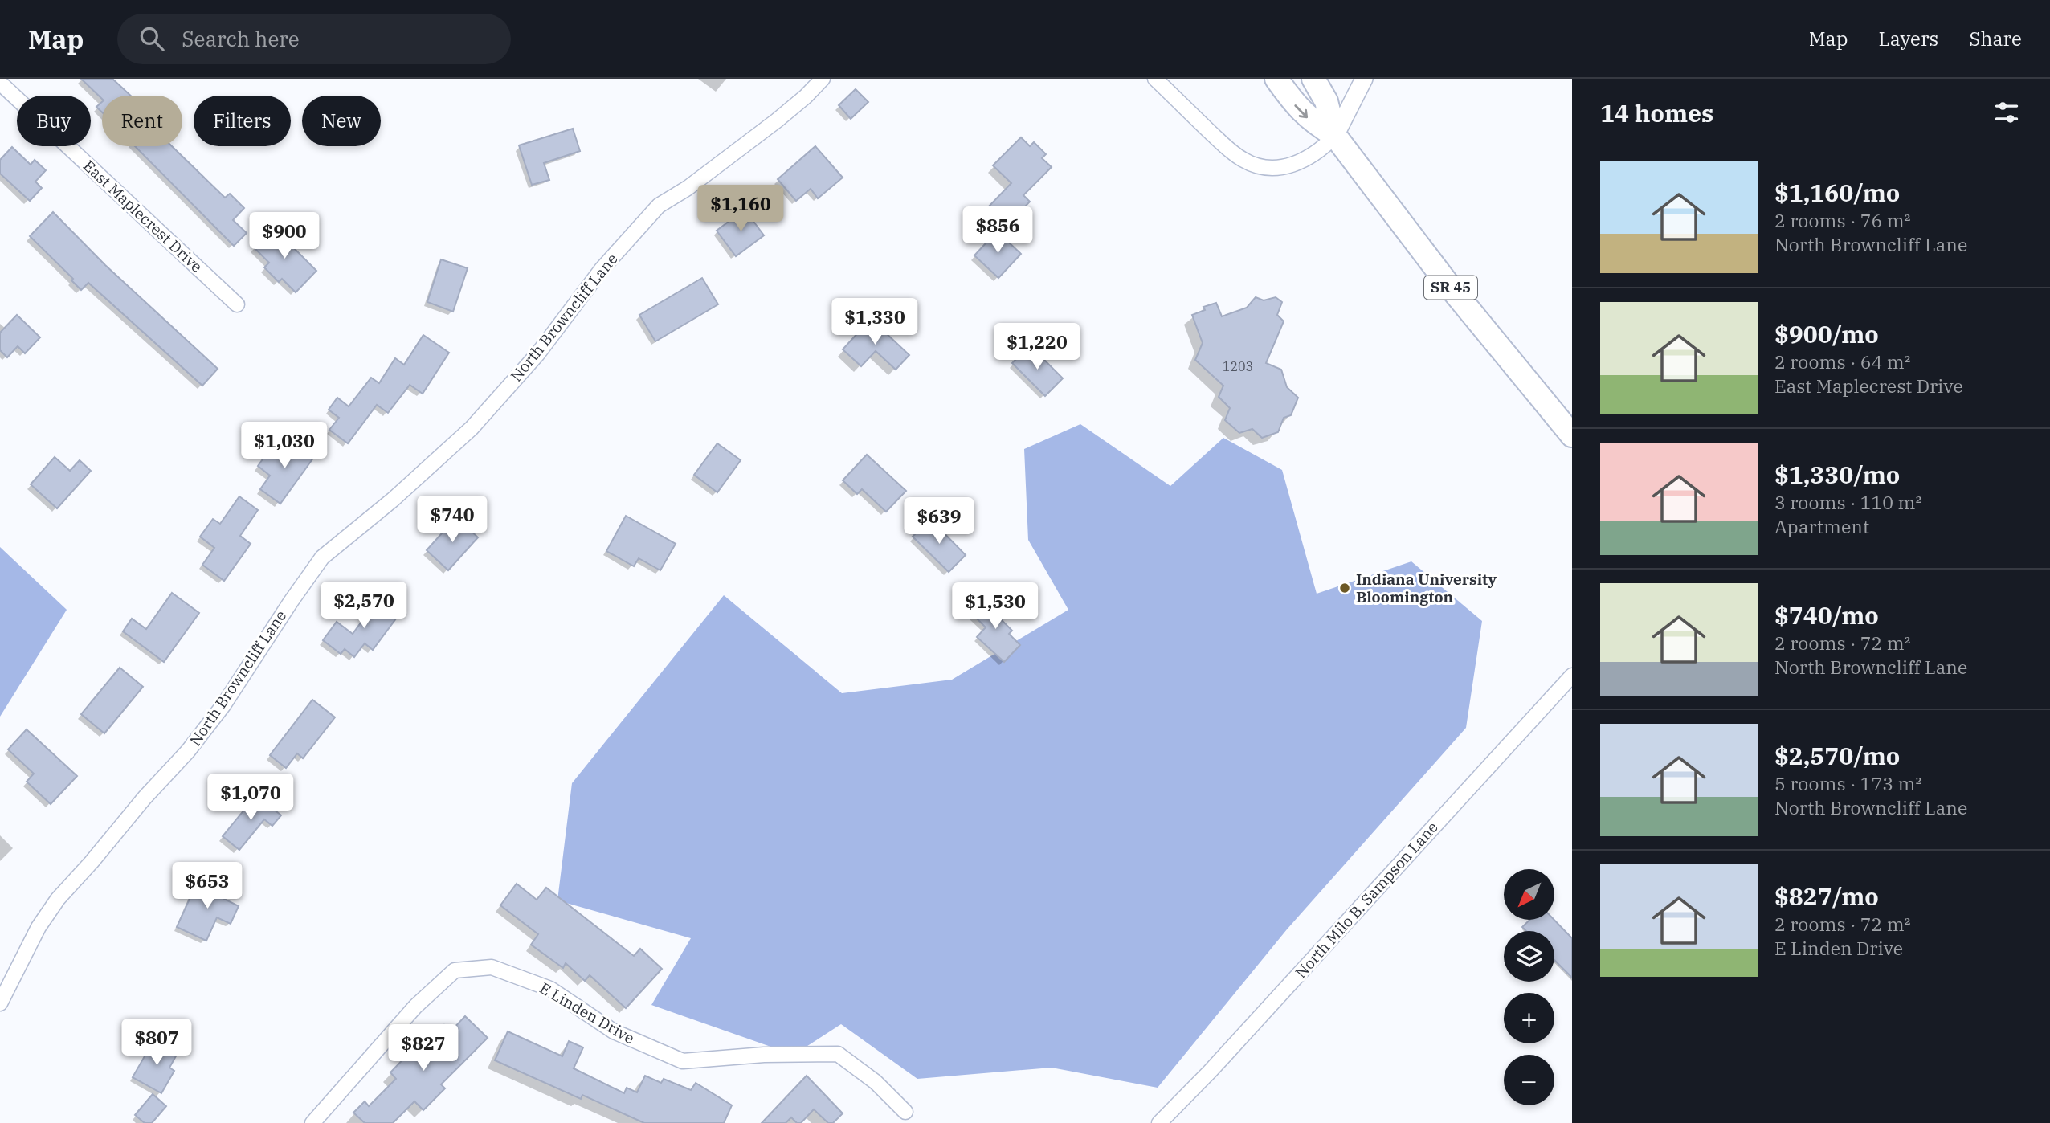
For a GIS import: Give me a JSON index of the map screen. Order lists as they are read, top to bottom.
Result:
{
  "streets": {
    "highway": ["SR 45"],
    "street": [
      "East Maplecrest Drive",
      "North Browncliff Lane",
      "North Milo B. Sampson Lane",
      "E Linden Drive"
    ]
  },
  "places": ["Indiana University Bloomington"],
  "house_numbers": ["1203"],
  "north": "bottom left",
  "page": {
    "header": "Map",
    "search": "Search here",
    "nav": ["Map", "Layers", "Share"],
    "heading": "14 homes",
    "chip": [
      "Buy",
      "Rent",
      "Filters",
      "New"
    ],
    "list": [
      {
        "name": "$1,160/mo",
        "note": "2 rooms · 76 m² · North Browncliff Lane"
      },
      {
        "name": "$900/mo",
        "note": "2 rooms · 64 m² · East Maplecrest Drive"
      },
      {
        "name": "$1,330/mo",
        "note": "3 rooms · 110 m² · Apartment"
      },
      {
        "name": "$740/mo",
        "note": "2 rooms · 72 m² · North Browncliff Lane"
      },
      {
        "name": "$2,570/mo",
        "note": "5 rooms · 173 m² · North Browncliff Lane"
      },
      {
        "name": "$827/mo",
        "note": "2 rooms · 72 m² · E Linden Drive"
      }
    ],
    "price": [
      "$1,160",
      "$856",
      "$900",
      "$1,330",
      "$1,220",
      "$1,030",
      "$740",
      "$639",
      "$2,570",
      "$1,530",
      "$1,070",
      "$653",
      "$807",
      "$827"
    ],
    "map_buttons": ["+", "−"]
  }
}
